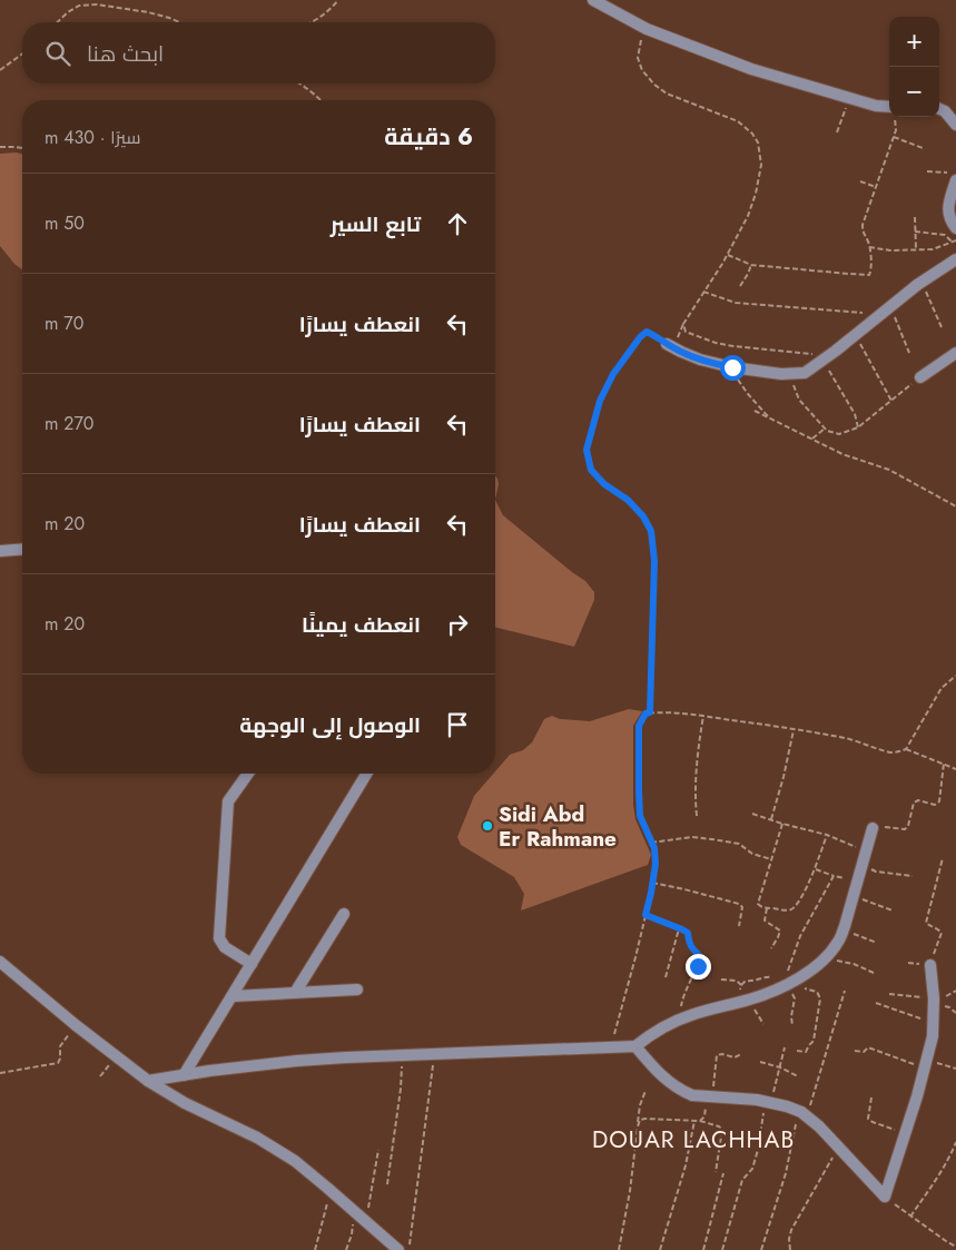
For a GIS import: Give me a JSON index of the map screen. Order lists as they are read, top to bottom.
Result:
{
  "districts": ["DOUAR LACHHAB"],
  "places": ["Sidi Abd Er Rahmane"],
  "page": {
    "map_buttons": ["+", "−"],
    "search": "ابحث هنا",
    "heading": ["6 دقيقة", "سيرًا · 430 m"],
    "list": [
      ["تابع السير", "50 m"],
      ["انعطف يسارًا", "70 m"],
      ["انعطف يسارًا", "270 m"],
      ["انعطف يسارًا", "20 m"],
      ["انعطف يمينًا", "20 m"],
      "الوصول إلى الوجهة"
    ]
  }
}
